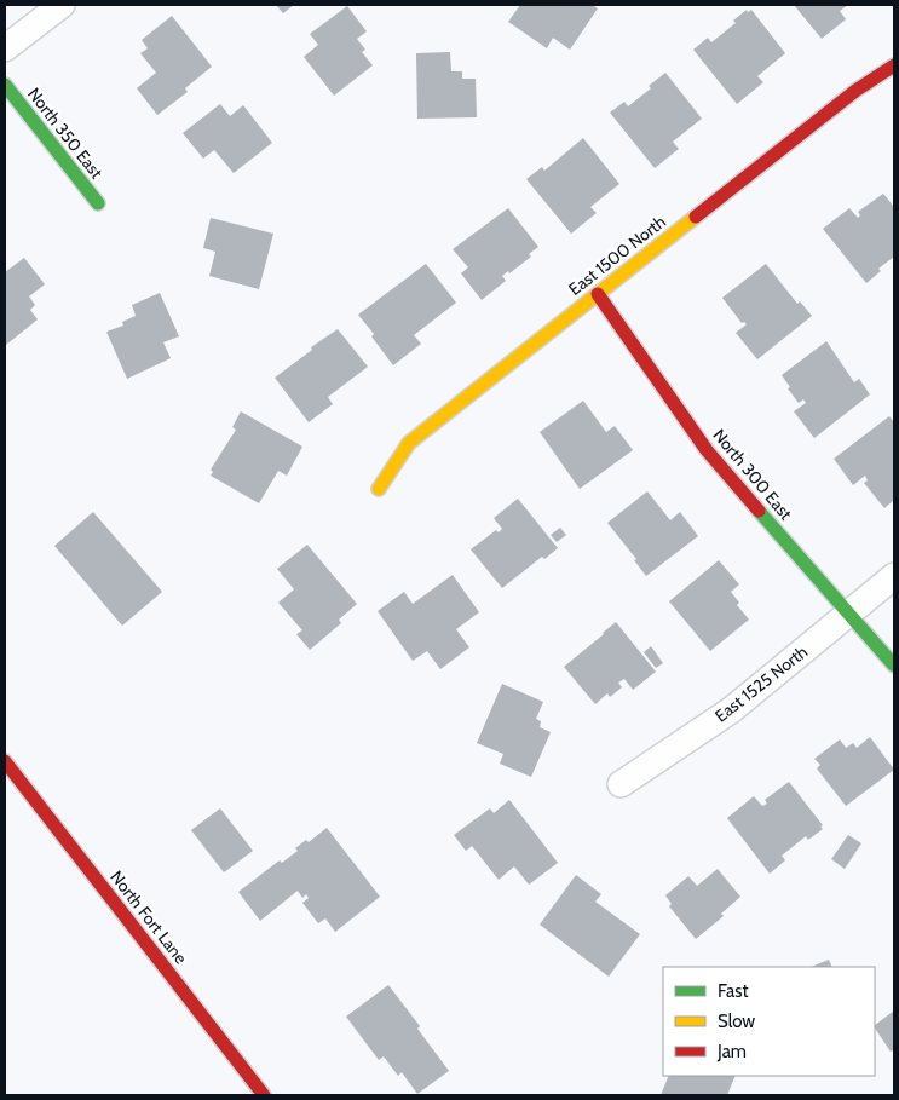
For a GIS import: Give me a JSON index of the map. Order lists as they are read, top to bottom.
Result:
{
  "streets": {
    "street": [
      "North 350 East",
      "East 1500 North",
      "North 300 East",
      "East 1525 North",
      "North Fort Lane"
    ]
  },
  "crossings": [
    ["East 1500 North", "North 300 East"],
    ["North 300 East", "East 1525 North"]
  ],
  "legend": ["Fast", "Slow", "Jam"]
}
